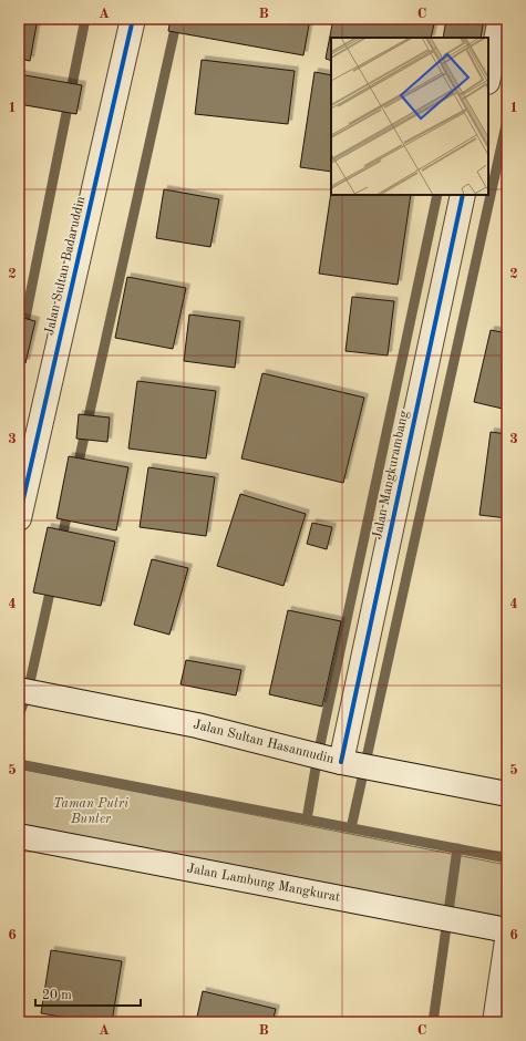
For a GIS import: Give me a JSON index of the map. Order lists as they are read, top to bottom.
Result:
{
  "streets": {
    "street": [
      "Jalan Sultan Badaruddin",
      "Jalan Mangkurambang",
      "Jalan Sultan Hasannudin",
      "Jalan Lambung Mangkurat"
    ]
  },
  "crossings": [
    ["Jalan Mangkurambang", "Jalan Sultan Hasannudin"]
  ],
  "parks": ["Taman Putri Bunter"],
  "scale_bar": "20 m",
  "grid": {
    "columns": ["A", "B", "C"],
    "rows": [
      "1",
      "2",
      "3",
      "4",
      "5",
      "6"
    ]
  }
}
